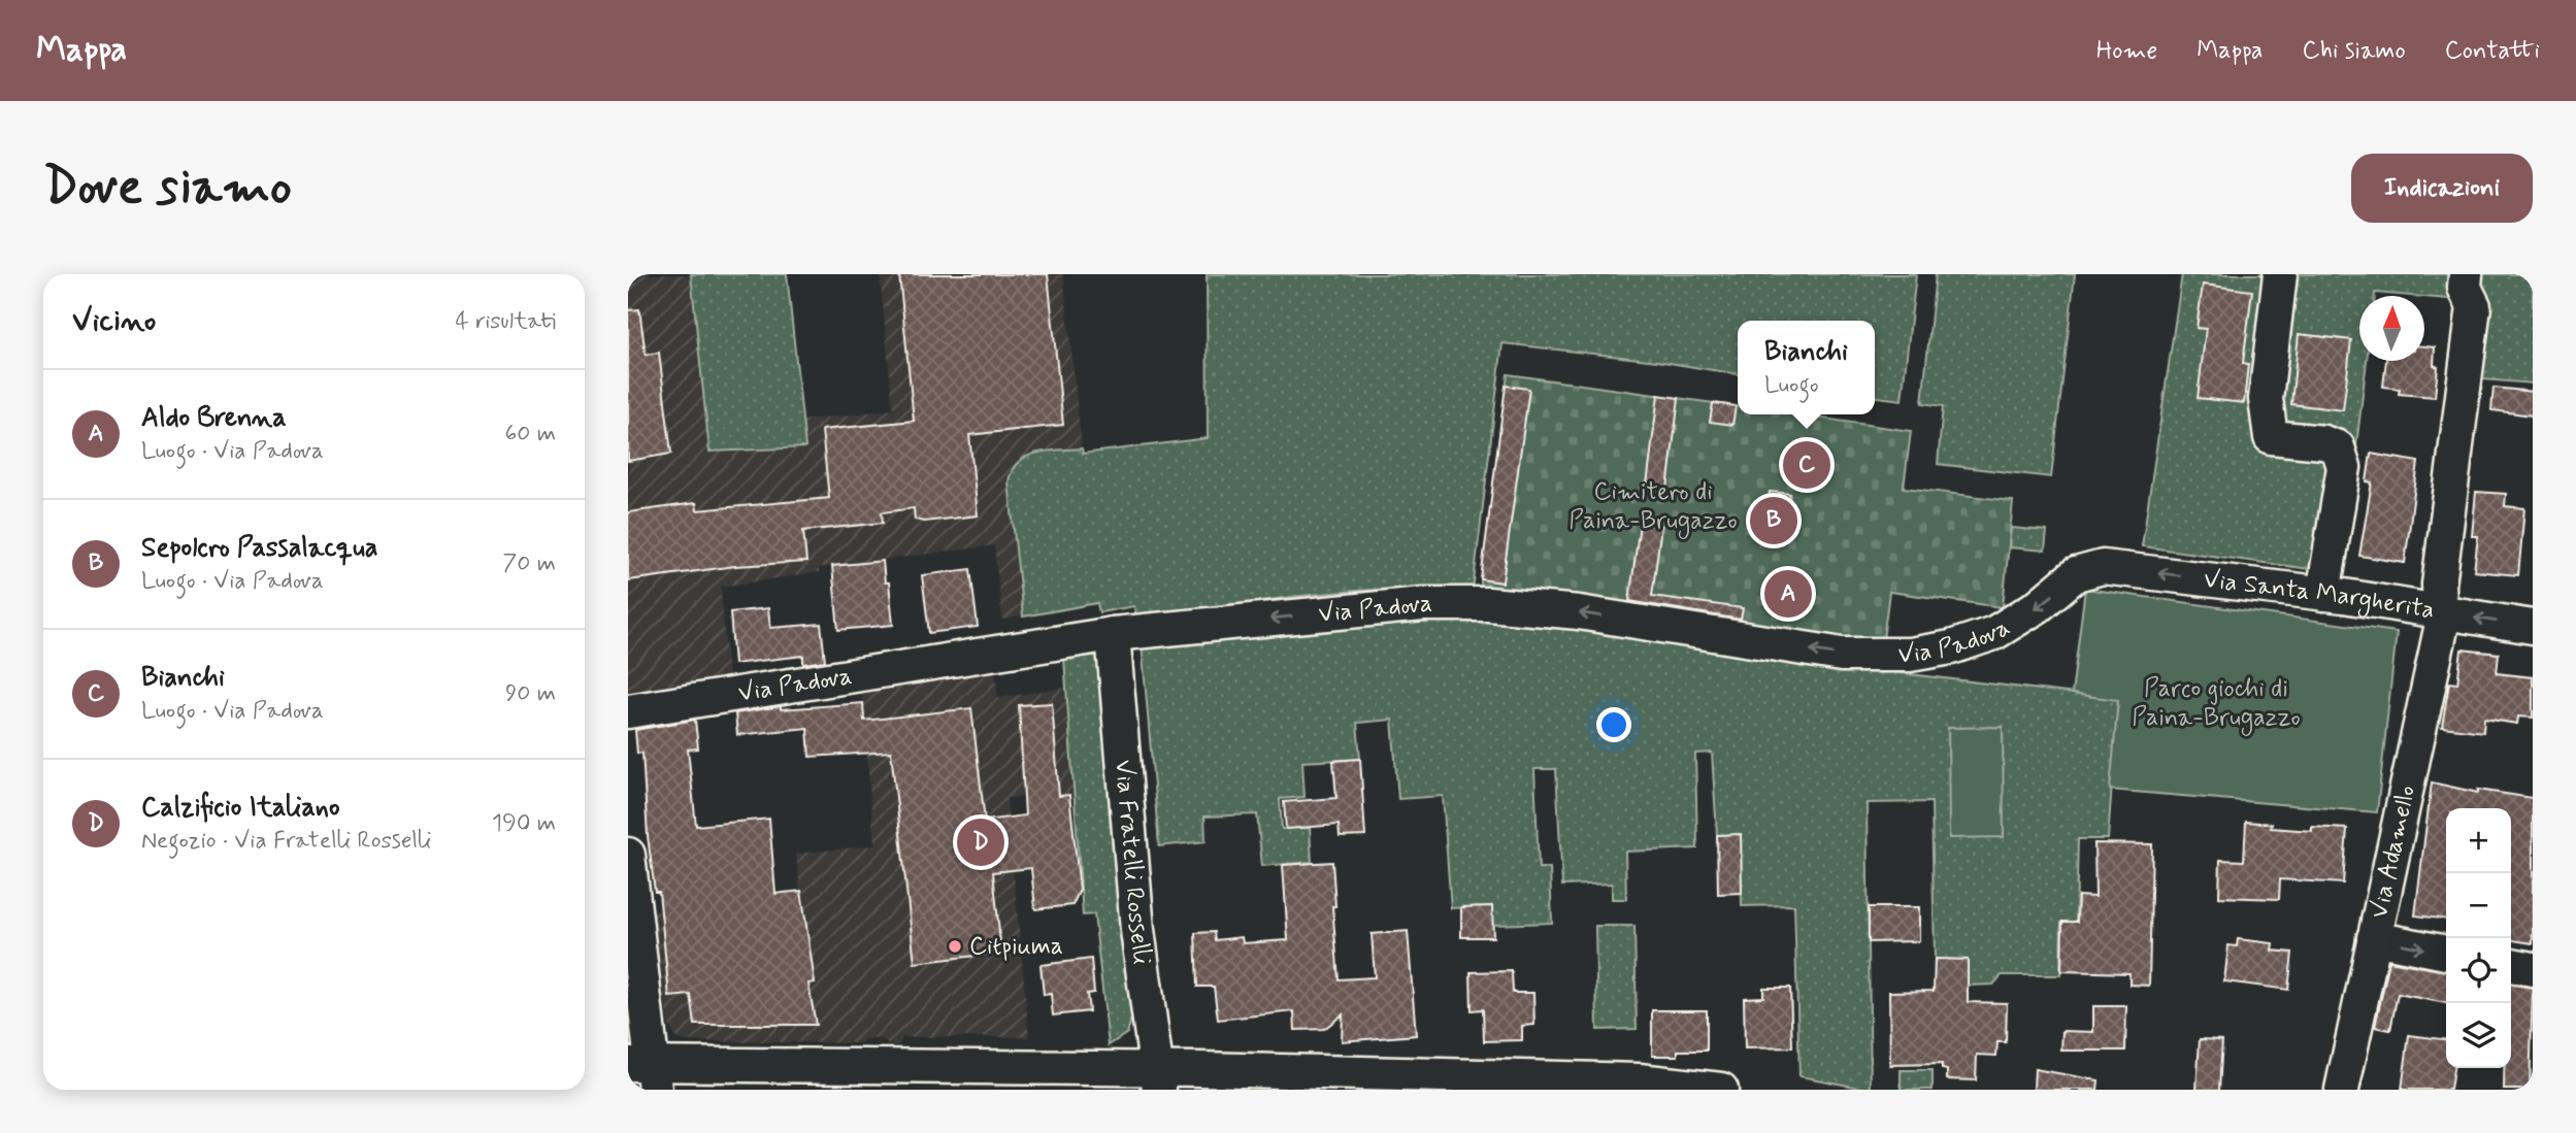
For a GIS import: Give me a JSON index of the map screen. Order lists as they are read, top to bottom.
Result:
{
  "streets": {
    "street": [
      "Via Santa Margherita",
      "Via Padova",
      "Via Adamello",
      "Via Fratelli Rosselli"
    ]
  },
  "crossings": [
    ["Via Santa Margherita", "Via Padova"],
    ["Via Santa Margherita", "Via Adamello"],
    ["Via Padova", "Via Fratelli Rosselli"]
  ],
  "one_way": ["Via Santa Margherita", "Via Padova"],
  "parks": ["Cimitero di Paina-Brugazzo", "Parco giochi di Paina-Brugazzo"],
  "places": ["Citpiuma"],
  "north": "top",
  "page": {
    "header": "Mappa",
    "nav": [
      "Home",
      "Mappa",
      "Chi siamo",
      "Contatti"
    ],
    "buttons": "Indicazioni",
    "title": "Dove siamo",
    "heading": ["Vicino", "4 risultati"],
    "popup": ["Bianchi", "Luogo"],
    "list": [
      {
        "mark": "A",
        "name": "Aldo Brenna",
        "note": "Luogo · Via Padova",
        "value": "60 m"
      },
      {
        "mark": "B",
        "name": "Sepolcro Passalacqua",
        "note": "Luogo · Via Padova",
        "value": "70 m"
      },
      {
        "mark": "C",
        "name": "Bianchi",
        "note": "Luogo · Via Padova",
        "value": "90 m"
      },
      {
        "mark": "D",
        "name": "Calzificio Italiano",
        "note": "Negozio · Via Fratelli Rosselli",
        "value": "190 m"
      }
    ],
    "pins": [
      "C",
      "B",
      "A",
      "D"
    ],
    "map_buttons": ["+", "−"]
  }
}
